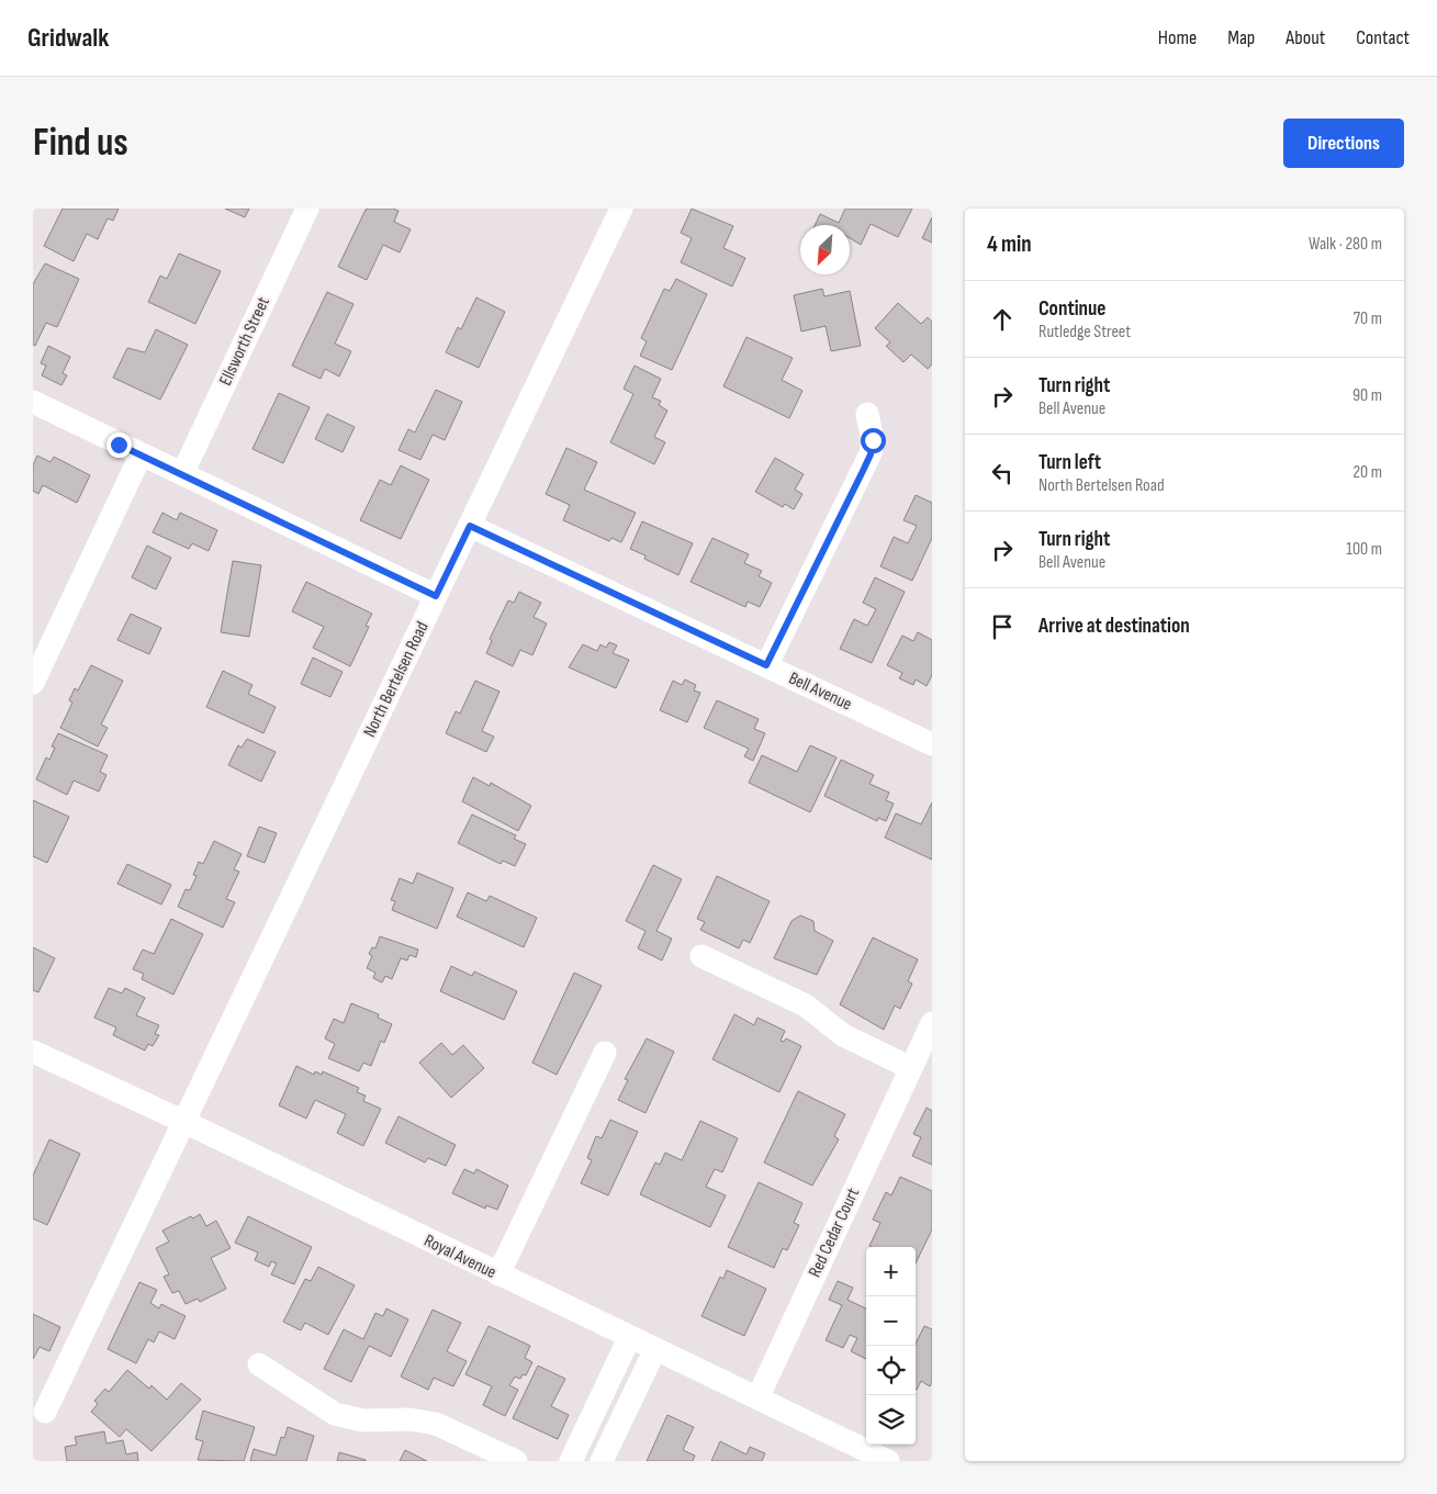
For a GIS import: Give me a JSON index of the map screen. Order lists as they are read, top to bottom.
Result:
{
  "streets": {
    "street": [
      "Ellsworth Street",
      "North Bertelsen Road",
      "Bell Avenue",
      "Red Cedar Court",
      "Royal Avenue"
    ]
  },
  "crossings": [
    ["North Bertelsen Road", "Bell Avenue"],
    ["North Bertelsen Road", "Royal Avenue"],
    ["Red Cedar Court", "Royal Avenue"]
  ],
  "north": "bottom left",
  "page": {
    "header": "Gridwalk",
    "nav": [
      "Home",
      "Map",
      "About",
      "Contact"
    ],
    "buttons": "Directions",
    "title": "Find us",
    "heading": ["4 min", "Walk · 280 m"],
    "list": [
      ["Continue", "Rutledge Street", "70 m"],
      ["Turn right", "Bell Avenue", "90 m"],
      ["Turn left", "North Bertelsen Road", "20 m"],
      ["Turn right", "Bell Avenue", "100 m"],
      "Arrive at destination"
    ],
    "map_buttons": ["+", "−"]
  }
}
